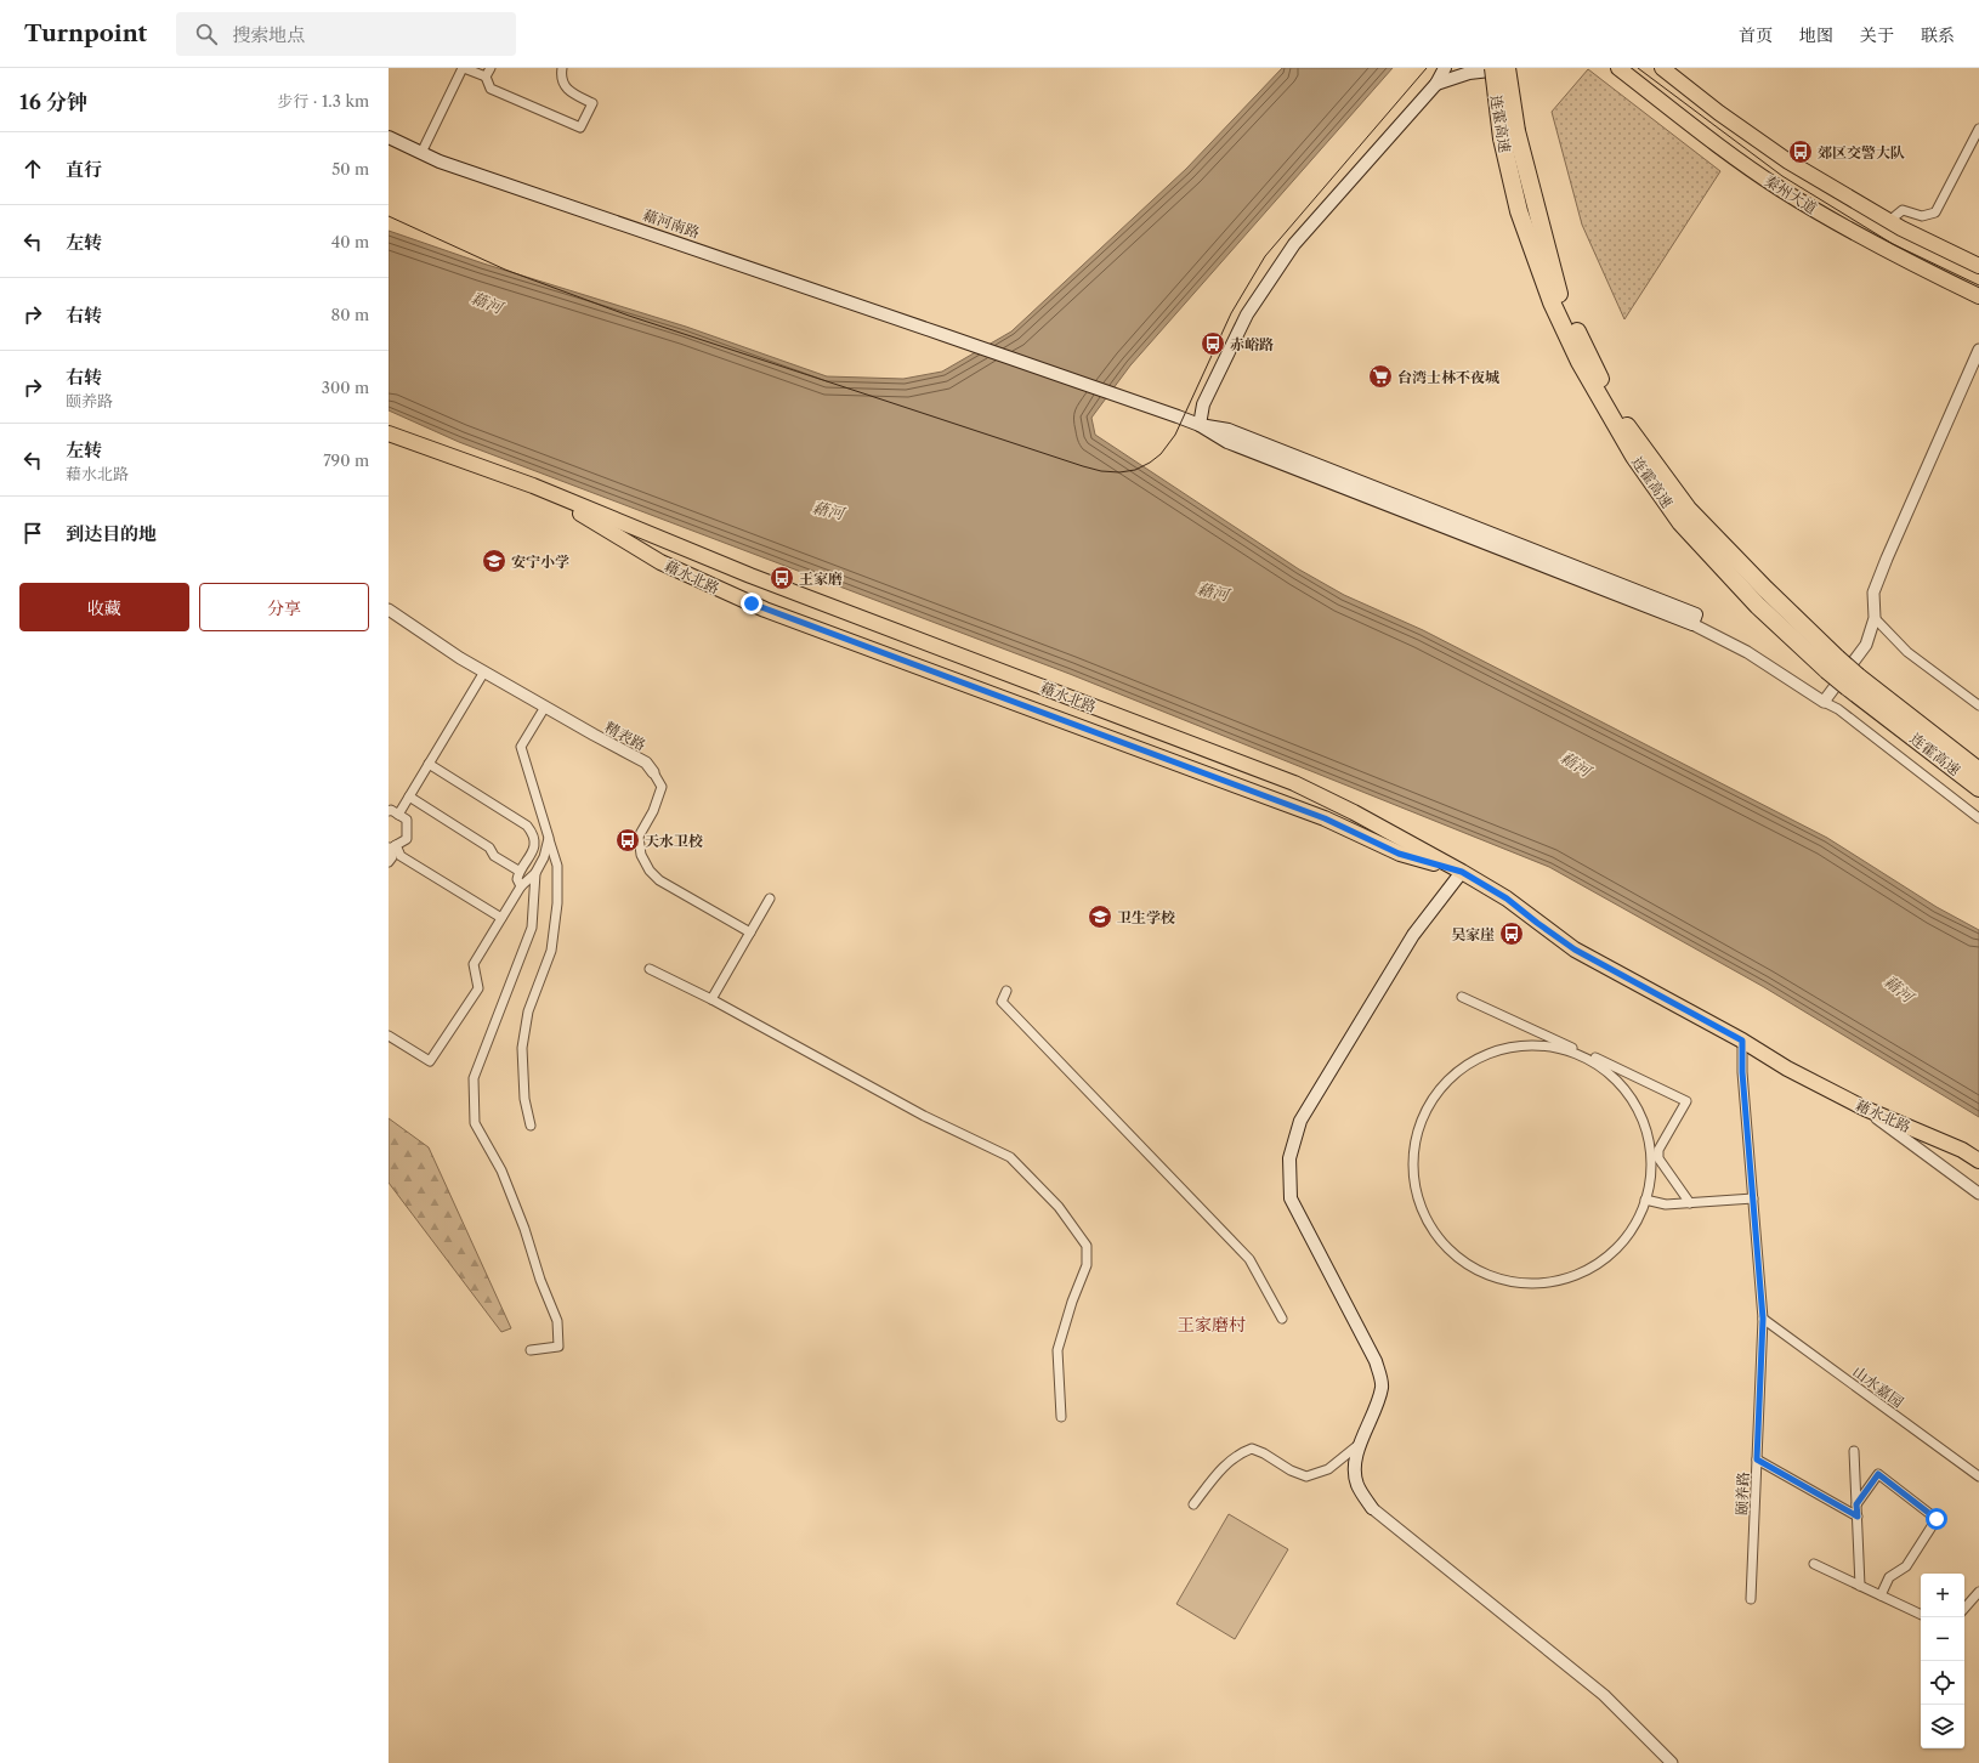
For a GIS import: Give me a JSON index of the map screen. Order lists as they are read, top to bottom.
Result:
{
  "streets": {
    "highway": ["连霍高速"],
    "main road": ["秦州大道", "藉河南路", "藉水北路"],
    "street": ["精表路", "山水嘉园", "颐养路"]
  },
  "crossings": [
    ["藉水北路", "颐养路"],
    ["山水嘉园", "颐养路"]
  ],
  "districts": ["王家磨村"],
  "water": ["藉河"],
  "places": {
    "bus stop": [
      "郊区交警大队",
      "赤峪路",
      "王家磨",
      "天水卫校",
      "吴家崖"
    ],
    "supermarket": ["台湾士林不夜城"],
    "school or university": ["安宁小学", "卫生学校"]
  },
  "page": {
    "header": "Turnpoint",
    "search": "搜索地点",
    "nav": [
      "首页",
      "地图",
      "关于",
      "联系"
    ],
    "heading": ["16 分钟", "步行 · 1.3 km"],
    "list": [
      ["直行", "50 m"],
      ["左转", "40 m"],
      ["右转", "80 m"],
      ["右转", "颐养路", "300 m"],
      ["左转", "藉水北路", "790 m"],
      "到达目的地"
    ],
    "buttons": ["收藏", "分享"],
    "map_buttons": ["+", "−"]
  }
}
